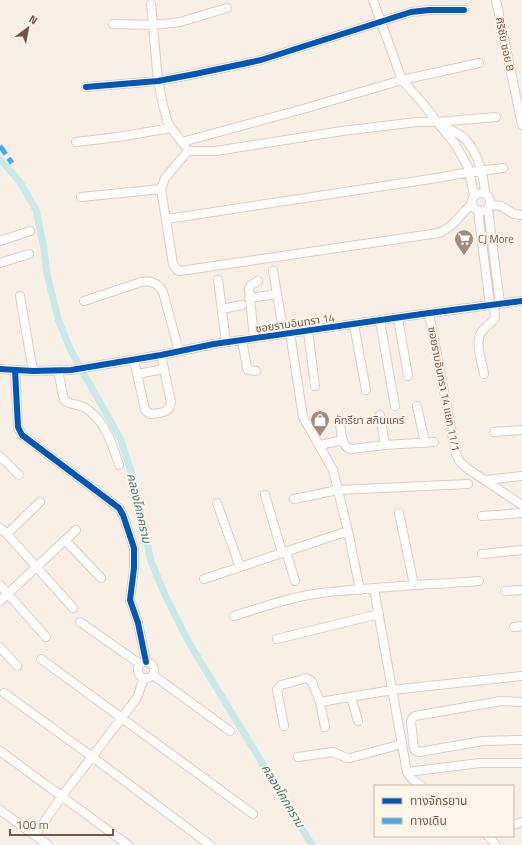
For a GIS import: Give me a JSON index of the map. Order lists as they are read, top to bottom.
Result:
{
  "streets": {
    "street": ["ศิริชัย ซอย 8", "ซอยรามอินทรา 14", "ซอยรามอินทรา 14 แยก 11/1"]
  },
  "crossings": [
    ["ซอยรามอินทรา 14", "ซอยรามอินทรา 14 แยก 11/1"]
  ],
  "water": ["คลองโคกคราม"],
  "places": {
    "supermarket": ["CJ More"],
    "shop": ["คัทรียา สกินแคร์"]
  },
  "legend": ["ทางจักรยาน", "ทางเดิน"],
  "scale_bar": "100 m",
  "north": "top right"
}
